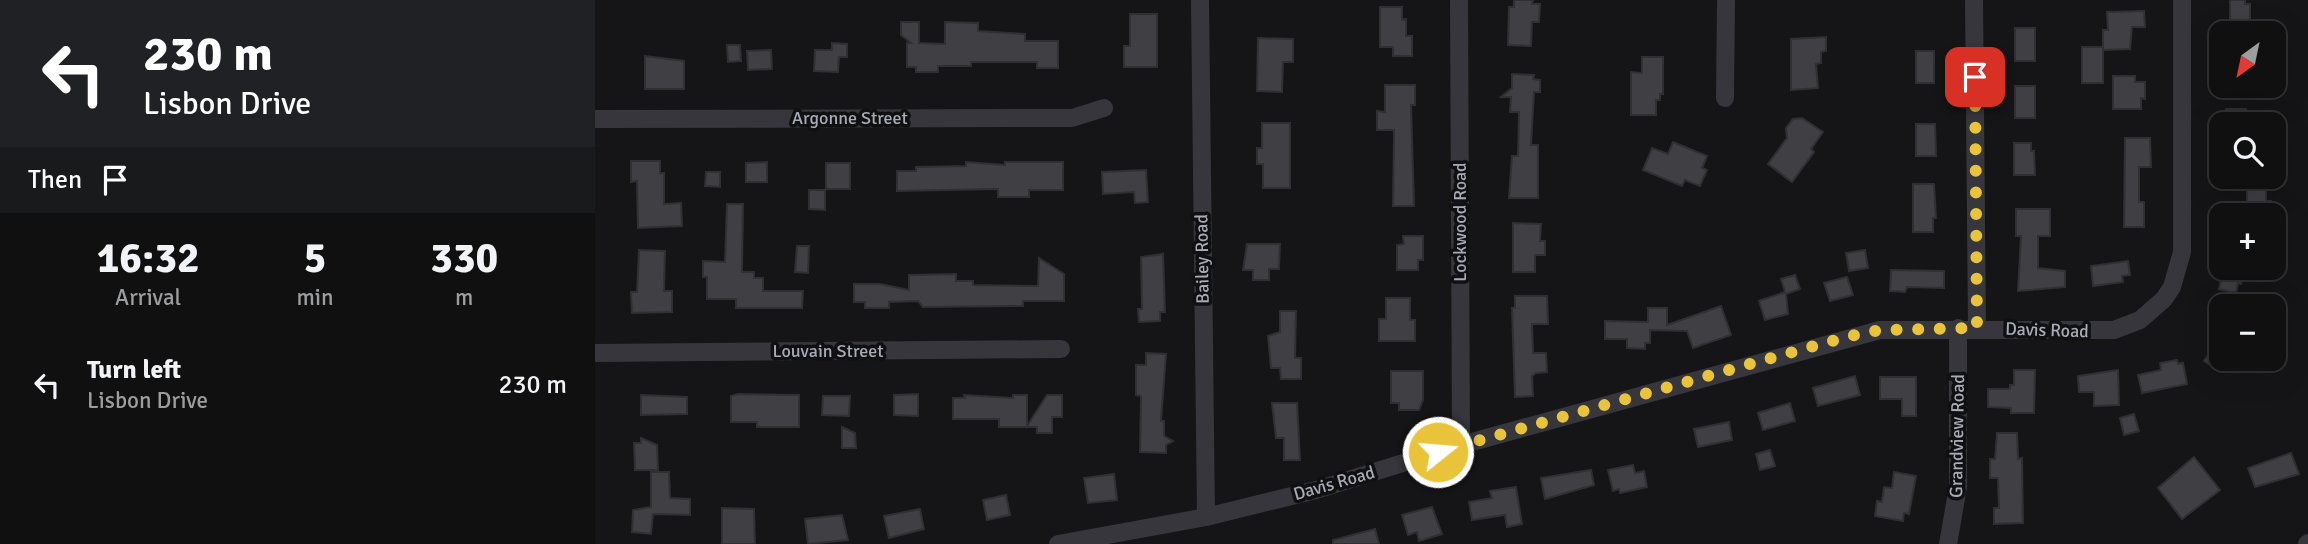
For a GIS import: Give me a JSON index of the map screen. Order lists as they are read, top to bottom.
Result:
{
  "streets": {
    "street": [
      "Argonne Street",
      "Lockwood Road",
      "Bailey Road",
      "Davis Road",
      "Louvain Street",
      "Grandview Road"
    ]
  },
  "crossings": [
    ["Lockwood Road", "Davis Road"],
    ["Bailey Road", "Davis Road"],
    ["Davis Road", "Grandview Road"]
  ],
  "north": "bottom left",
  "page": {
    "turn": ["230 m", "Lisbon Drive"],
    "map_buttons": ["+", "−"],
    "then": "Then",
    "eta": [
      "16:32",
      "Arrival",
      "5",
      "min",
      "330",
      "m"
    ],
    "list": [
      {
        "name": "Turn left",
        "note": "Lisbon Drive",
        "value": "230 m"
      }
    ]
  }
}
